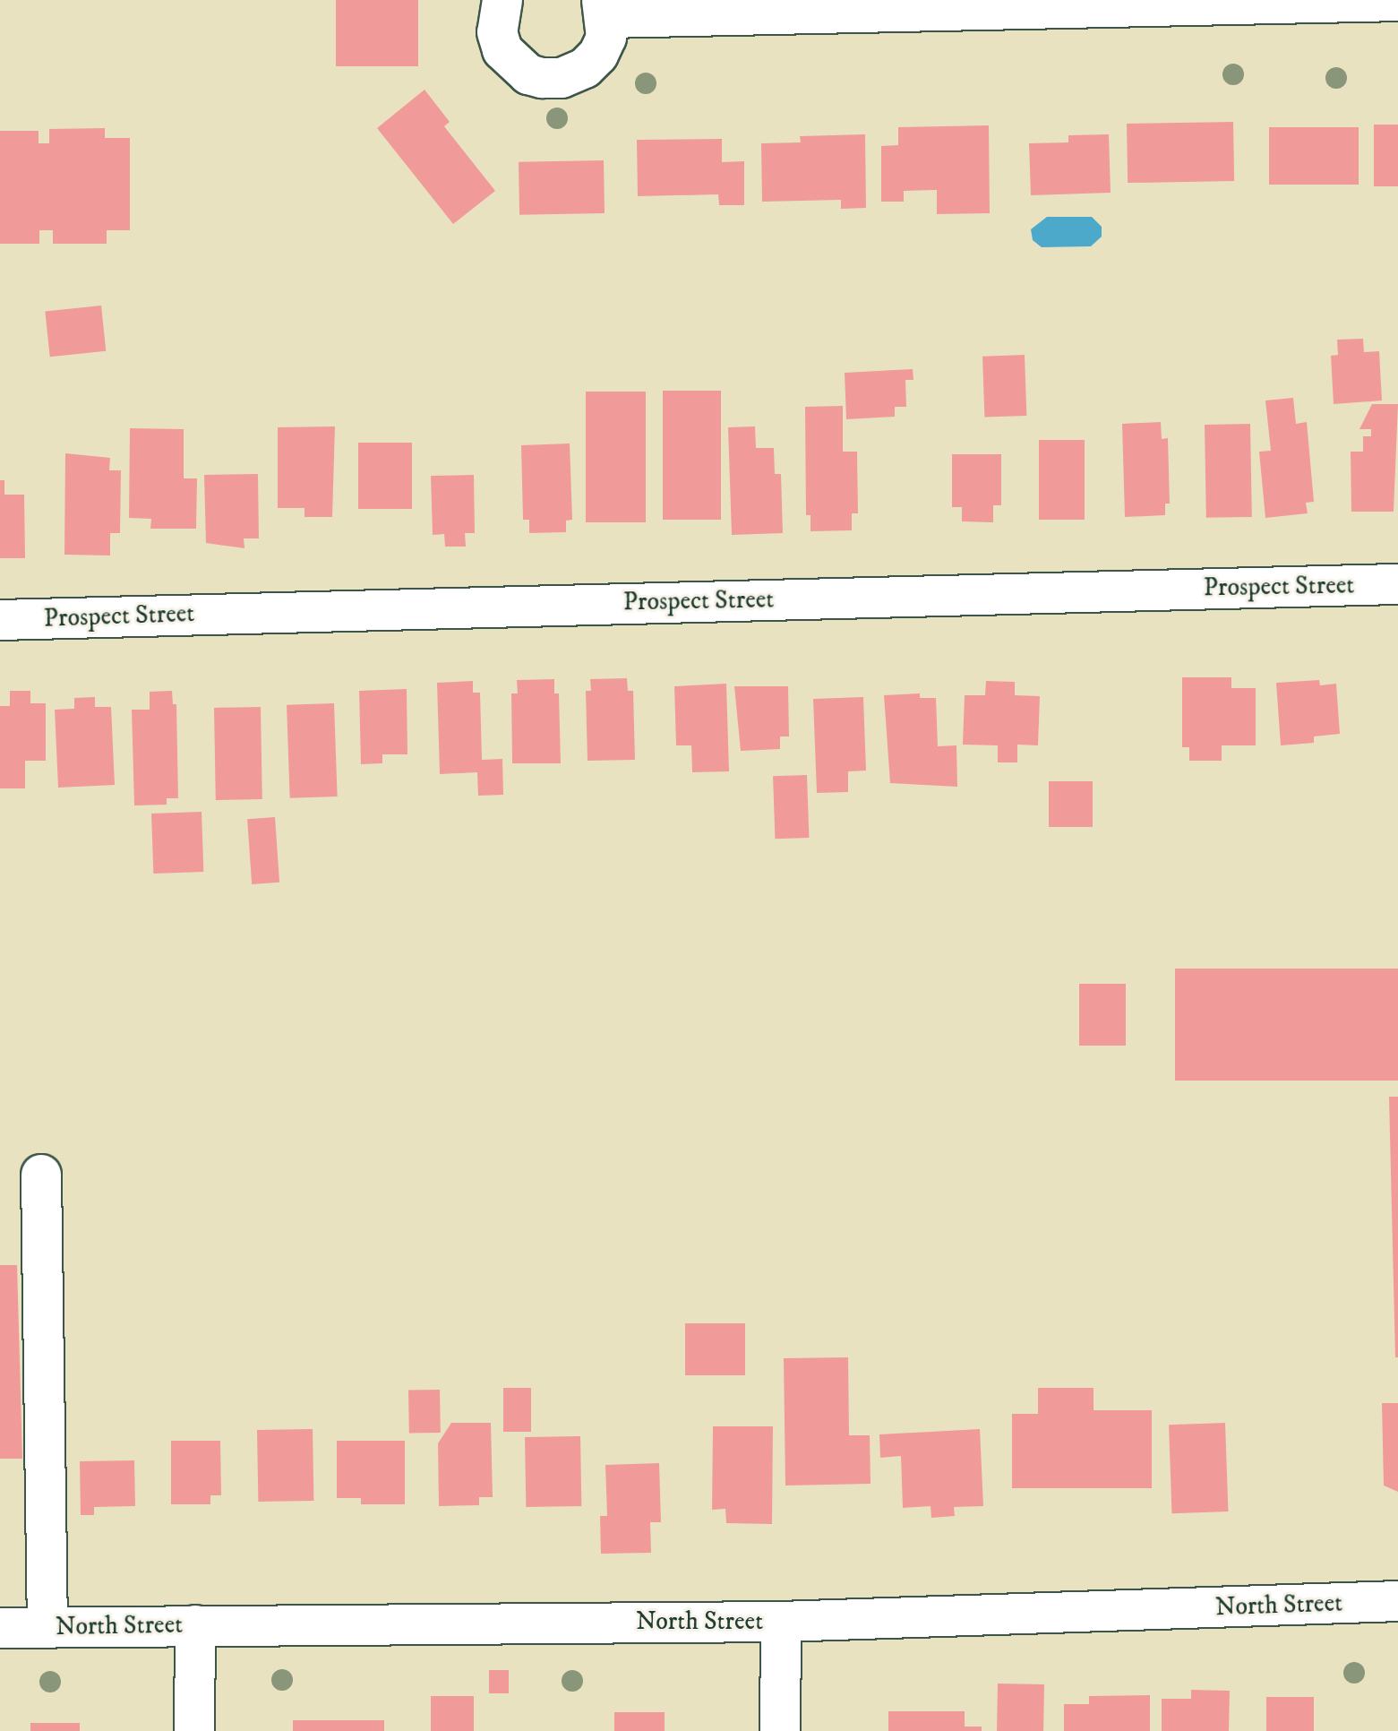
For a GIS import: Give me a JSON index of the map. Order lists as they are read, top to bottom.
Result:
{
  "streets": {
    "street": ["Prospect Street", "North Street"]
  }
}
